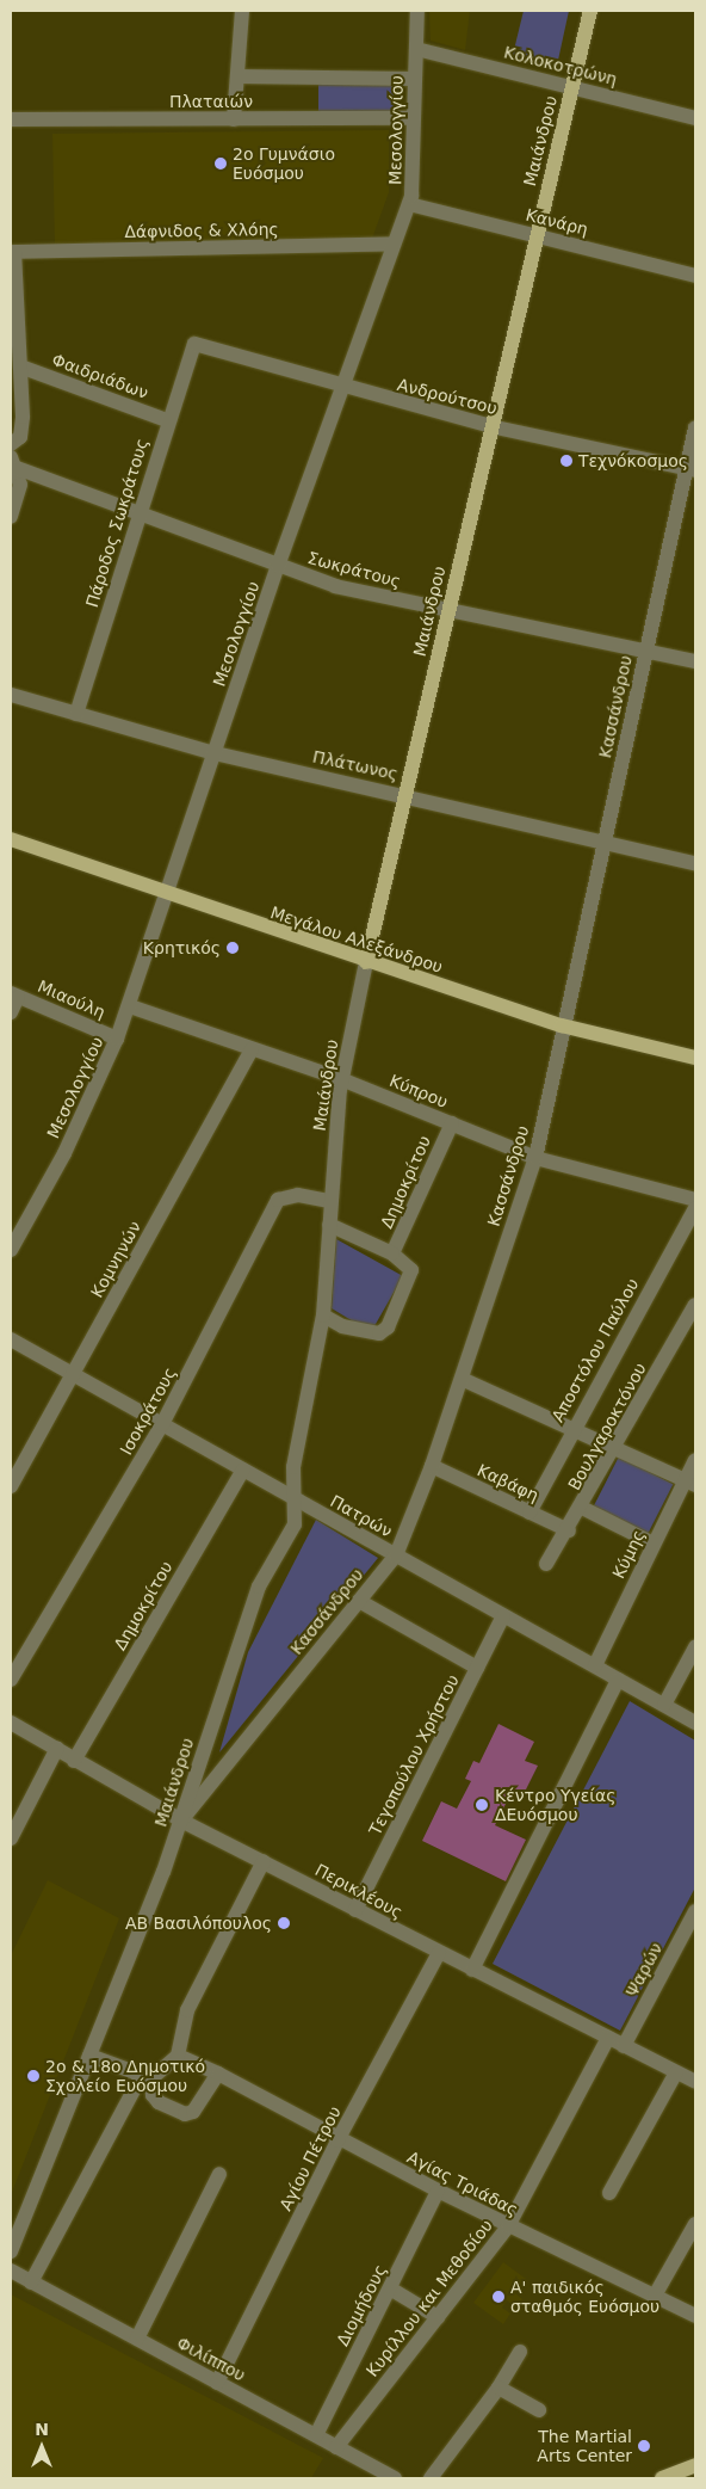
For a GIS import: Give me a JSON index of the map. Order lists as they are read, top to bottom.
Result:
{
  "streets": {
    "main road": ["Μαιάνδρου", "Μεγάλου Αλεξάνδρου"],
    "street": [
      "Κολοκοτρώνη",
      "Πλαταιών",
      "Μεσολογγίου",
      "Κανάρη",
      "Δάφνιδος & Χλόης",
      "Φαιδριάδων",
      "Ανδρούτσου",
      "Πάροδος Σωκράτους",
      "Σωκράτους",
      "Κασσάνδρου",
      "Πλάτωνος",
      "Μιαούλη",
      "Κύπρου",
      "Δημοκρίτου",
      "Κομνηνών",
      "Αποστόλου Παύλου",
      "Ισοκράτους",
      "Βουλγαροκτόνου",
      "Καβάφη",
      "Πατρών",
      "Κύμης",
      "Τεγοπούλου Χρήστου",
      "Περικλέους",
      "Ψαρών",
      "Αγίου Πέτρου",
      "Αγίας Τριάδας",
      "Κυρίλλου και Μεθοδίου",
      "Διομήδους",
      "Φιλίππου"
    ]
  },
  "crossings": [
    ["Κολοκοτρώνη", "Μεσολογγίου"],
    ["Κολοκοτρώνη", "Μαιάνδρου"],
    ["Πλαταιών", "Μεσολογγίου"],
    ["Μεσολογγίου", "Κανάρη"],
    ["Μεσολογγίου", "Δάφνιδος & Χλόης"],
    ["Μεσολογγίου", "Ανδρούτσου"],
    ["Μεσολογγίου", "Σωκράτους"],
    ["Μεσολογγίου", "Πλάτωνος"],
    ["Μεσολογγίου", "Μεγάλου Αλεξάνδρου"],
    ["Μεσολογγίου", "Μιαούλη"],
    ["Μεσολογγίου", "Κύπρου"],
    ["Μαιάνδρου", "Κανάρη"],
    ["Μαιάνδρου", "Ανδρούτσου"],
    ["Μαιάνδρου", "Σωκράτους"],
    ["Μαιάνδρου", "Κασσάνδρου"],
    ["Μαιάνδρου", "Πλάτωνος"],
    ["Μαιάνδρου", "Μεγάλου Αλεξάνδρου"],
    ["Μαιάνδρου", "Κύπρου"],
    ["Μαιάνδρου", "Ισοκράτους"],
    ["Μαιάνδρου", "Πατρών"],
    ["Μαιάνδρου", "Περικλέους"],
    ["Φαιδριάδων", "Πάροδος Σωκράτους"],
    ["Ανδρούτσου", "Πάροδος Σωκράτους"],
    ["Ανδρούτσου", "Κασσάνδρου"],
    ["Πάροδος Σωκράτους", "Σωκράτους"],
    ["Πάροδος Σωκράτους", "Πλάτωνος"],
    ["Σωκράτους", "Κασσάνδρου"],
    ["Κασσάνδρου", "Πλάτωνος"],
    ["Κασσάνδρου", "Μεγάλου Αλεξάνδρου"],
    ["Κασσάνδρου", "Κύπρου"],
    ["Κασσάνδρου", "Καβάφη"],
    ["Κασσάνδρου", "Πατρών"],
    ["Κασσάνδρου", "Περικλέους"],
    ["Κύπρου", "Δημοκρίτου"],
    ["Κύπρου", "Κομνηνών"],
    ["Δημοκρίτου", "Πατρών"],
    ["Δημοκρίτου", "Περικλέους"],
    ["Κομνηνών", "Πατρών"],
    ["Αποστόλου Παύλου", "Καβάφη"],
    ["Ισοκράτους", "Πατρών"],
    ["Βουλγαροκτόνου", "Καβάφη"],
    ["Πατρών", "Κύμης"],
    ["Πατρών", "Τεγοπούλου Χρήστου"],
    ["Τεγοπούλου Χρήστου", "Περικλέους"],
    ["Περικλέους", "Ψαρών"],
    ["Περικλέους", "Αγίου Πέτρου"],
    ["Περικλέους", "Κυρίλλου και Μεθοδίου"],
    ["Αγίου Πέτρου", "Αγίας Τριάδας"],
    ["Αγίου Πέτρου", "Φιλίππου"],
    ["Αγίας Τριάδας", "Κυρίλλου και Μεθοδίου"],
    ["Αγίας Τριάδας", "Διομήδους"],
    ["Κυρίλλου και Μεθοδίου", "Φιλίππου"],
    ["Διομήδους", "Φιλίππου"]
  ],
  "places": [
    "2ο Γυμνάσιο Ευόσμου",
    "Τεχνόκοσμος",
    "Κρητικός",
    "Κέντρο Υγείας ΔΕυόσμου",
    "ΑΒ Βασιλόπουλος",
    "2ο & 18ο Δημοτικό Σχολείο Ευόσμου",
    "Α' παιδικός σταθμός Ευόσμου",
    "The Martial Arts Center"
  ],
  "north": "top"
}
